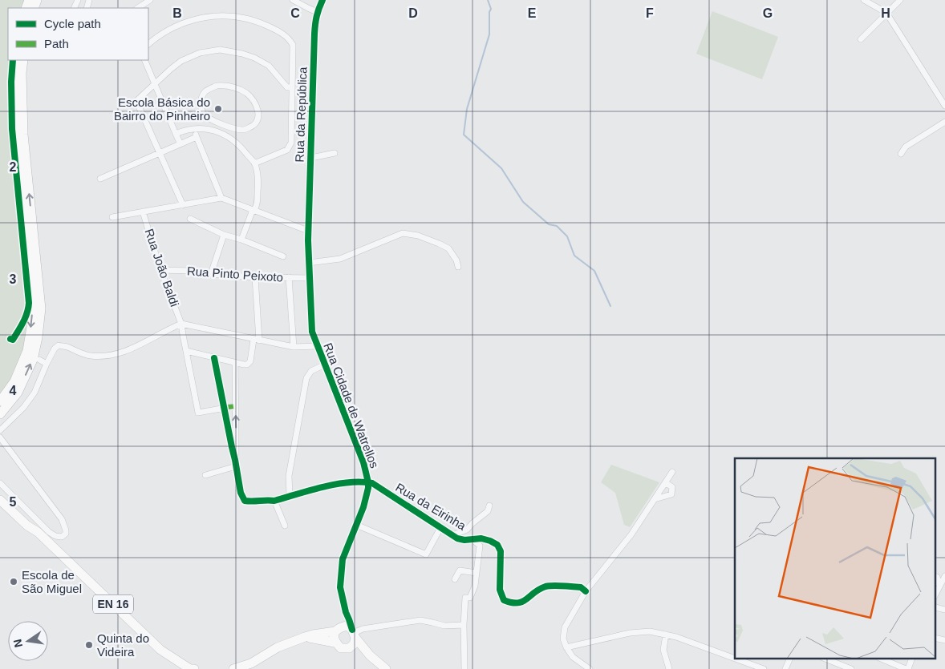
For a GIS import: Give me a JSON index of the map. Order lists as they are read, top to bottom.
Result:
{
  "streets": {
    "main road": ["EN 16"],
    "street": [
      "Rua da República",
      "Rua João Baldi",
      "Rua Pinto Peixoto",
      "Rua Cidade de Watrellos",
      "Rua da Eirinha"
    ]
  },
  "crossings": [
    ["Rua da República", "Rua Cidade de Watrellos"],
    ["Rua João Baldi", "Rua Pinto Peixoto"],
    ["Rua Pinto Peixoto", "Rua Cidade de Watrellos"],
    ["Rua Cidade de Watrellos", "Rua da Eirinha"]
  ],
  "places": ["Escola Básica do Bairro do Pinheiro", "Escola de São Miguel", "Quinta do Videira"],
  "legend": ["Cycle path", "Path"],
  "north": "left",
  "grid": {
    "columns": [
      "B",
      "C",
      "D",
      "E",
      "F",
      "G",
      "H"
    ],
    "rows": [
      "2",
      "3",
      "4",
      "5"
    ]
  }
}
